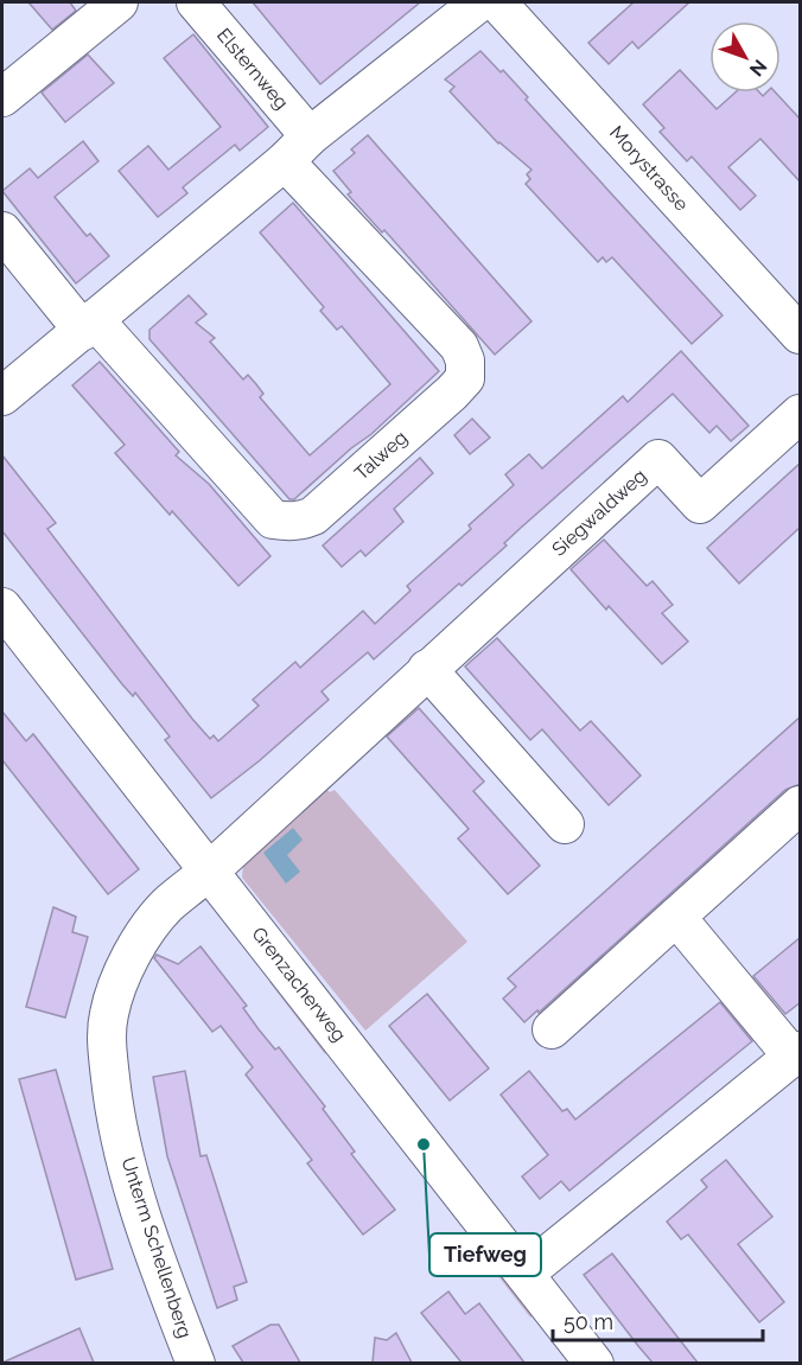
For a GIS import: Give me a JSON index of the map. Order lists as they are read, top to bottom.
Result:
{
  "streets": {
    "street": [
      "Elsternweg",
      "Morystrasse",
      "Talweg",
      "Siegwaldweg",
      "Grenzacherweg",
      "Unterm Schellenberg"
    ]
  },
  "crossings": [
    ["Elsternweg", "Talweg"],
    ["Siegwaldweg", "Grenzacherweg"],
    ["Siegwaldweg", "Unterm Schellenberg"],
    ["Grenzacherweg", "Unterm Schellenberg"]
  ],
  "places": ["Tiefweg"],
  "scale_bar": "50 m",
  "north": "bottom right"
}
